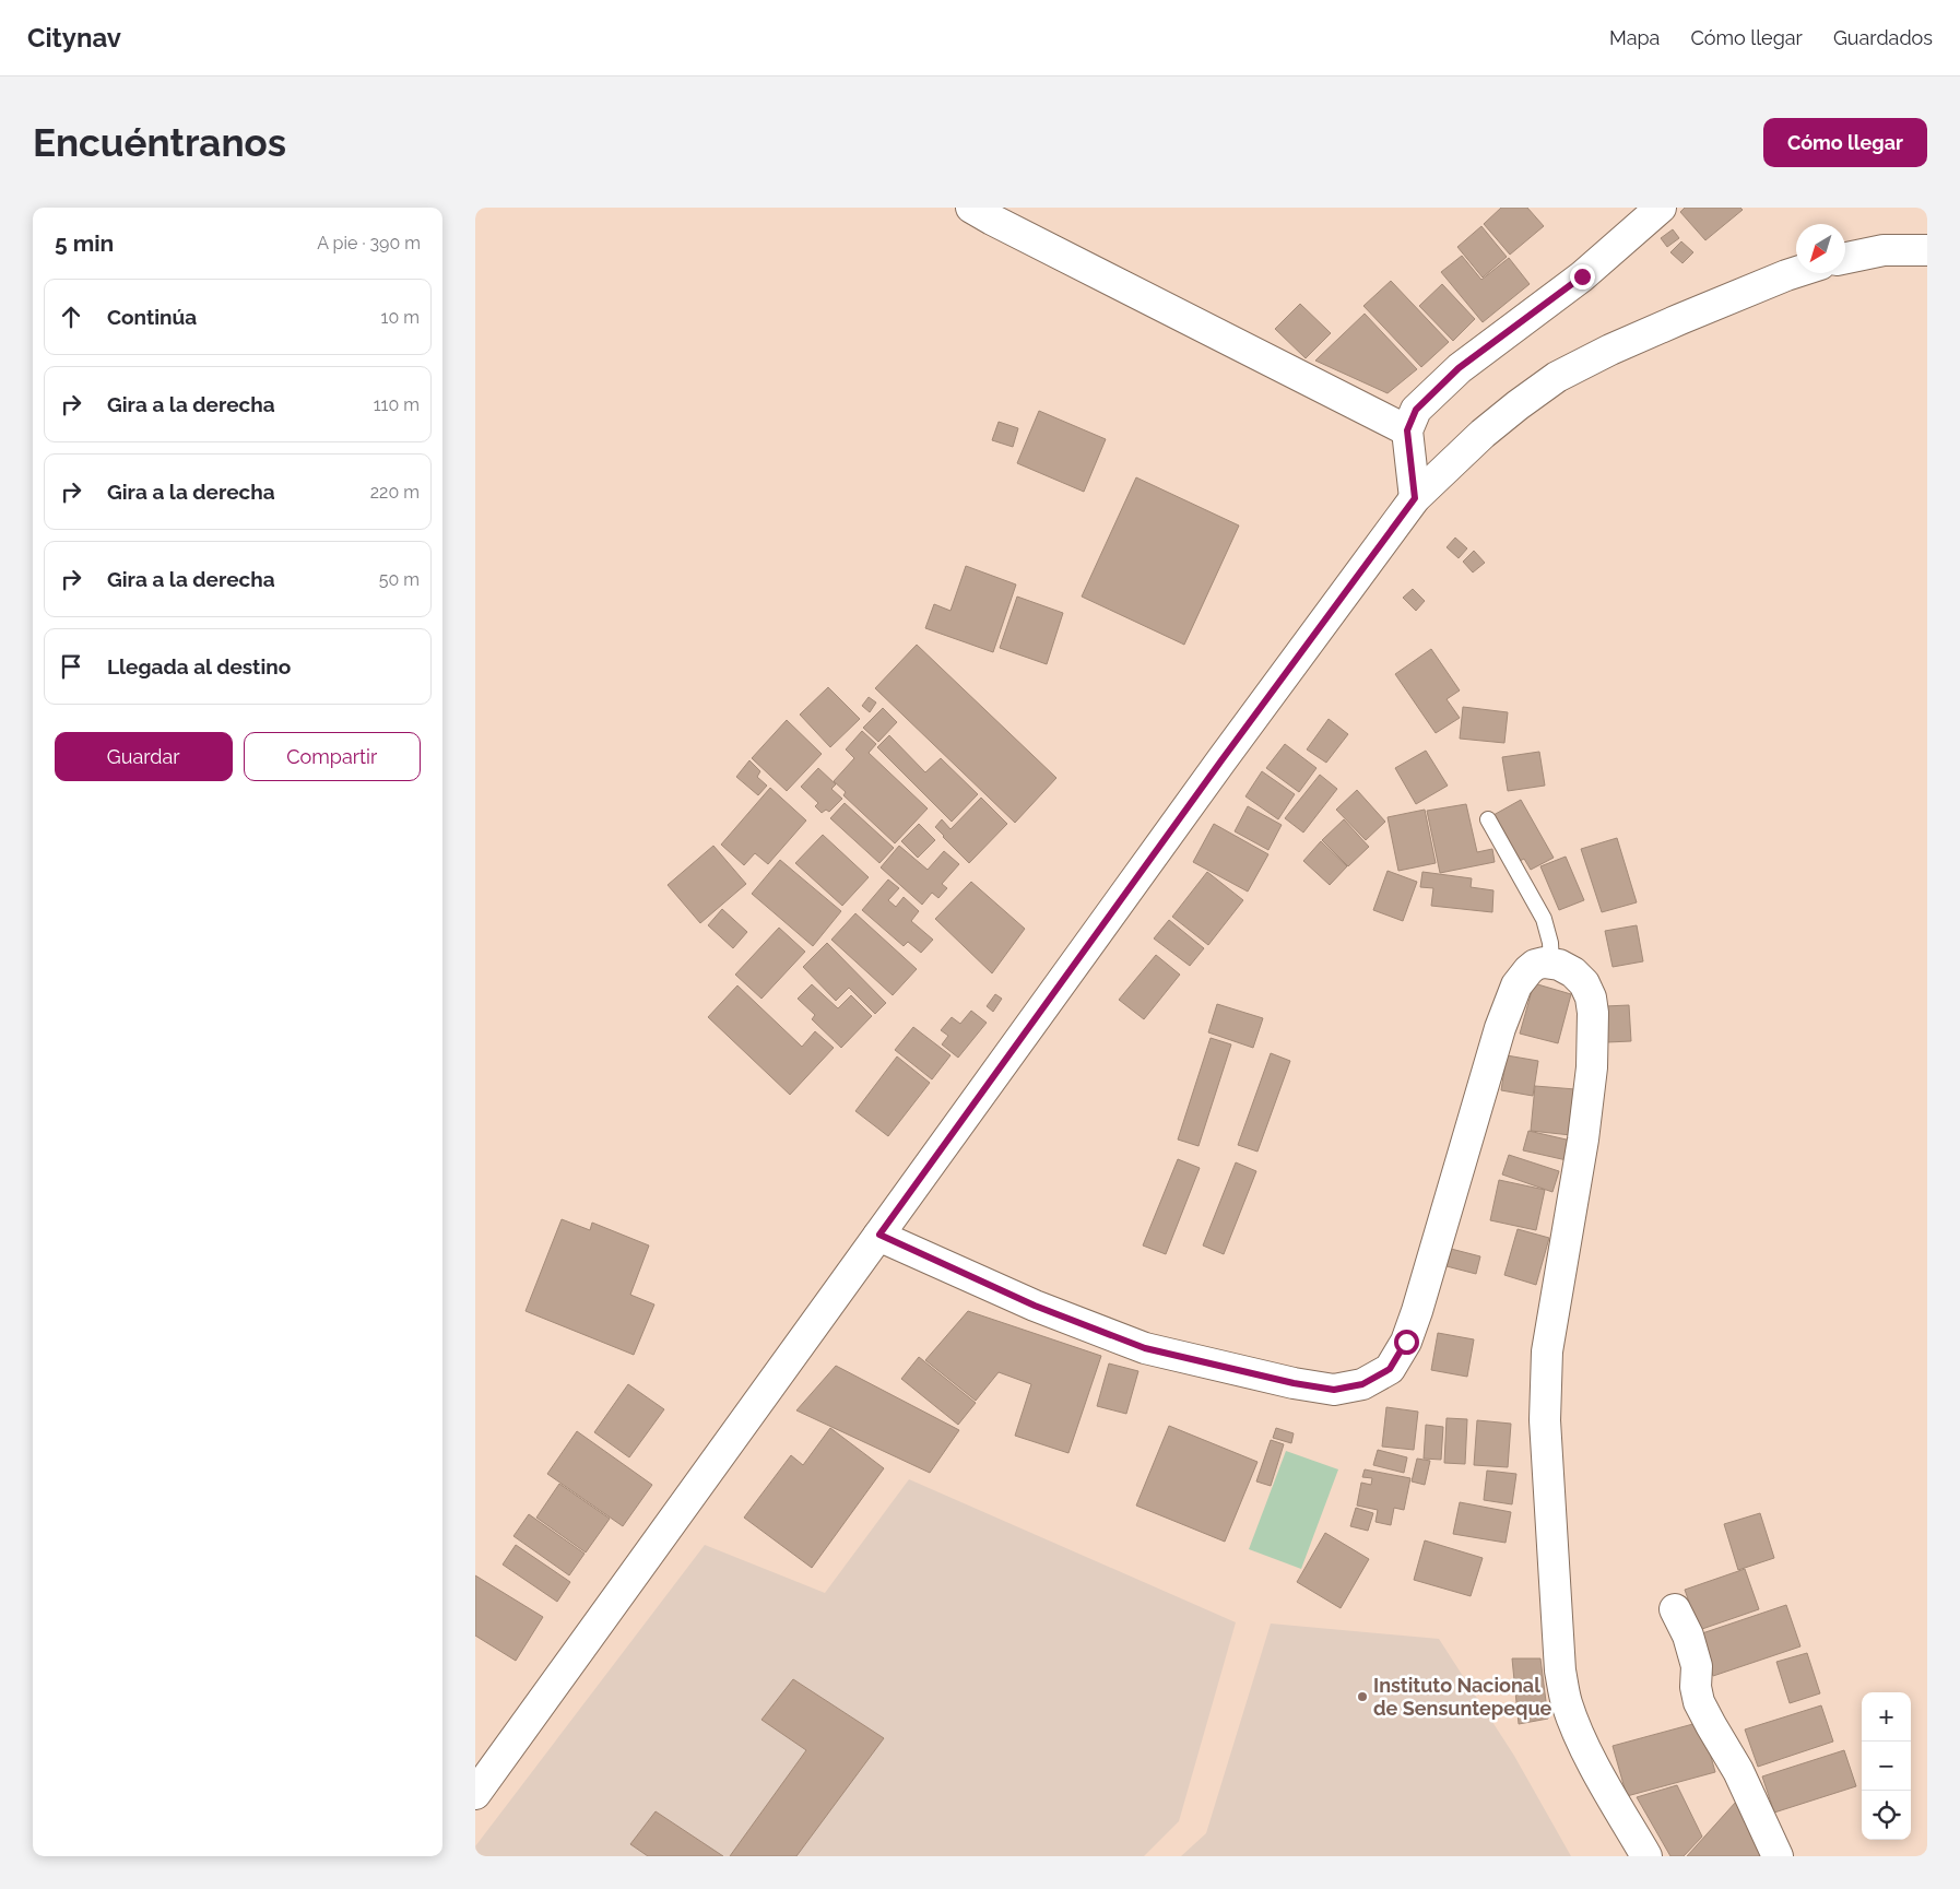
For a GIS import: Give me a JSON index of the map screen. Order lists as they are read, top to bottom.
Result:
{
  "places": ["Instituto Nacional de Sensuntepeque"],
  "north": "bottom left",
  "page": {
    "header": "Citynav",
    "nav": ["Mapa", "Cómo llegar", "Guardados"],
    "buttons": [
      "Cómo llegar",
      ["Guardar", "Compartir"]
    ],
    "title": "Encuéntranos",
    "heading": ["5 min", "A pie · 390 m"],
    "list": [
      ["Continúa", "10 m"],
      ["Gira a la derecha", "110 m"],
      ["Gira a la derecha", "220 m"],
      ["Gira a la derecha", "50 m"],
      "Llegada al destino"
    ],
    "map_buttons": ["+", "−"]
  }
}
